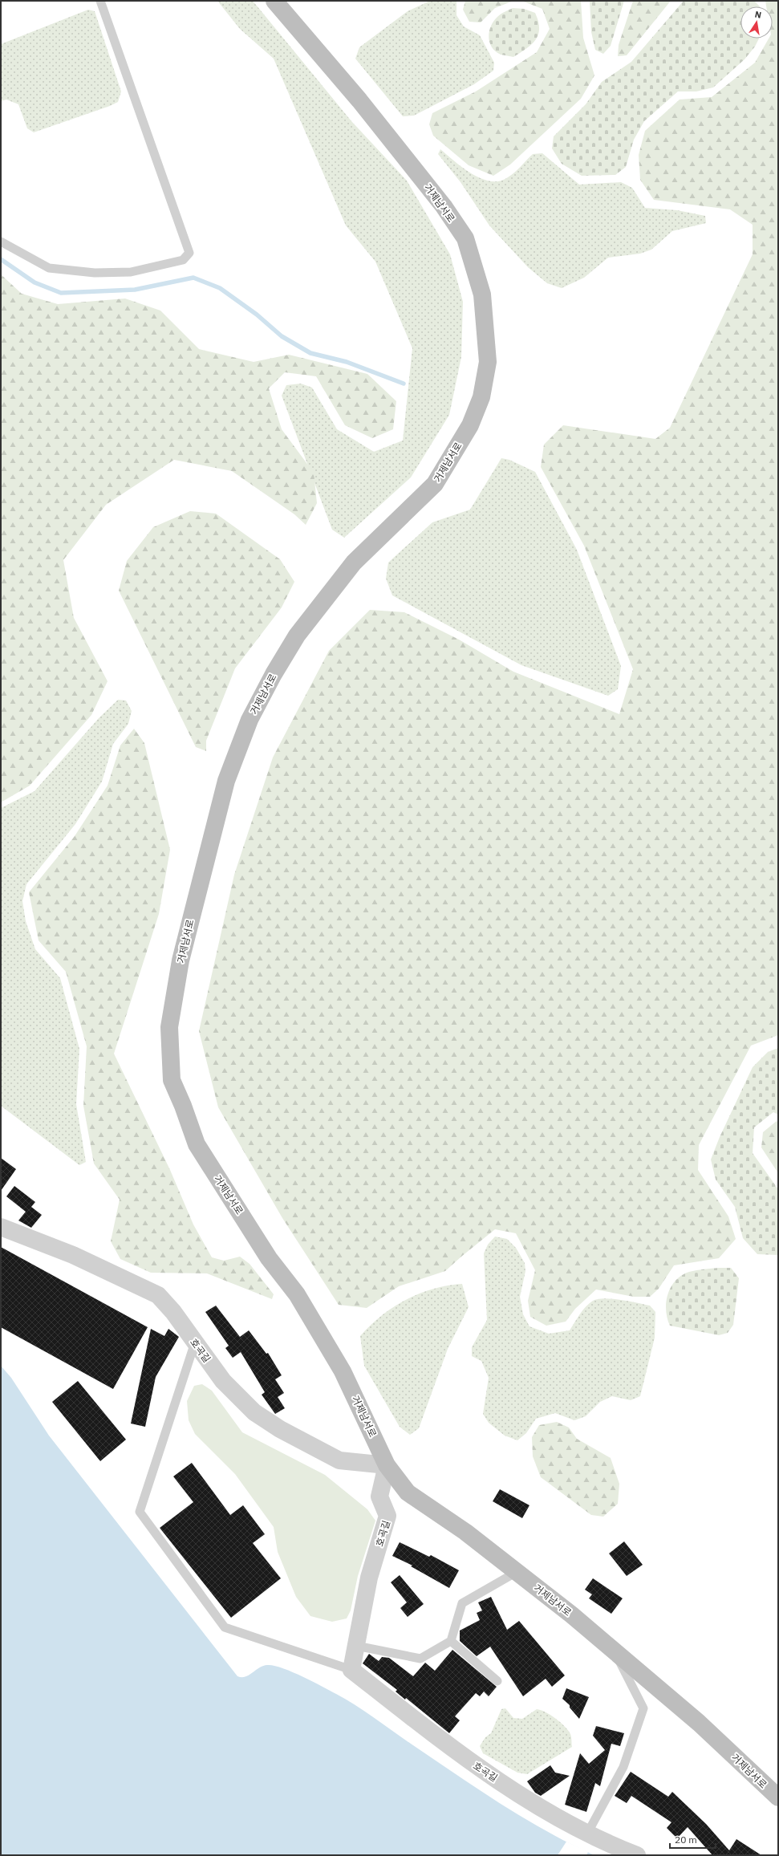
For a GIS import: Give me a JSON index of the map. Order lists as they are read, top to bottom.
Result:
{
  "streets": {
    "main road": ["거제남서로"],
    "street": ["호곡길"]
  },
  "crossings": [
    ["거제남서로", "호곡길"]
  ],
  "scale_bar": "20 m",
  "north": "top"
}
